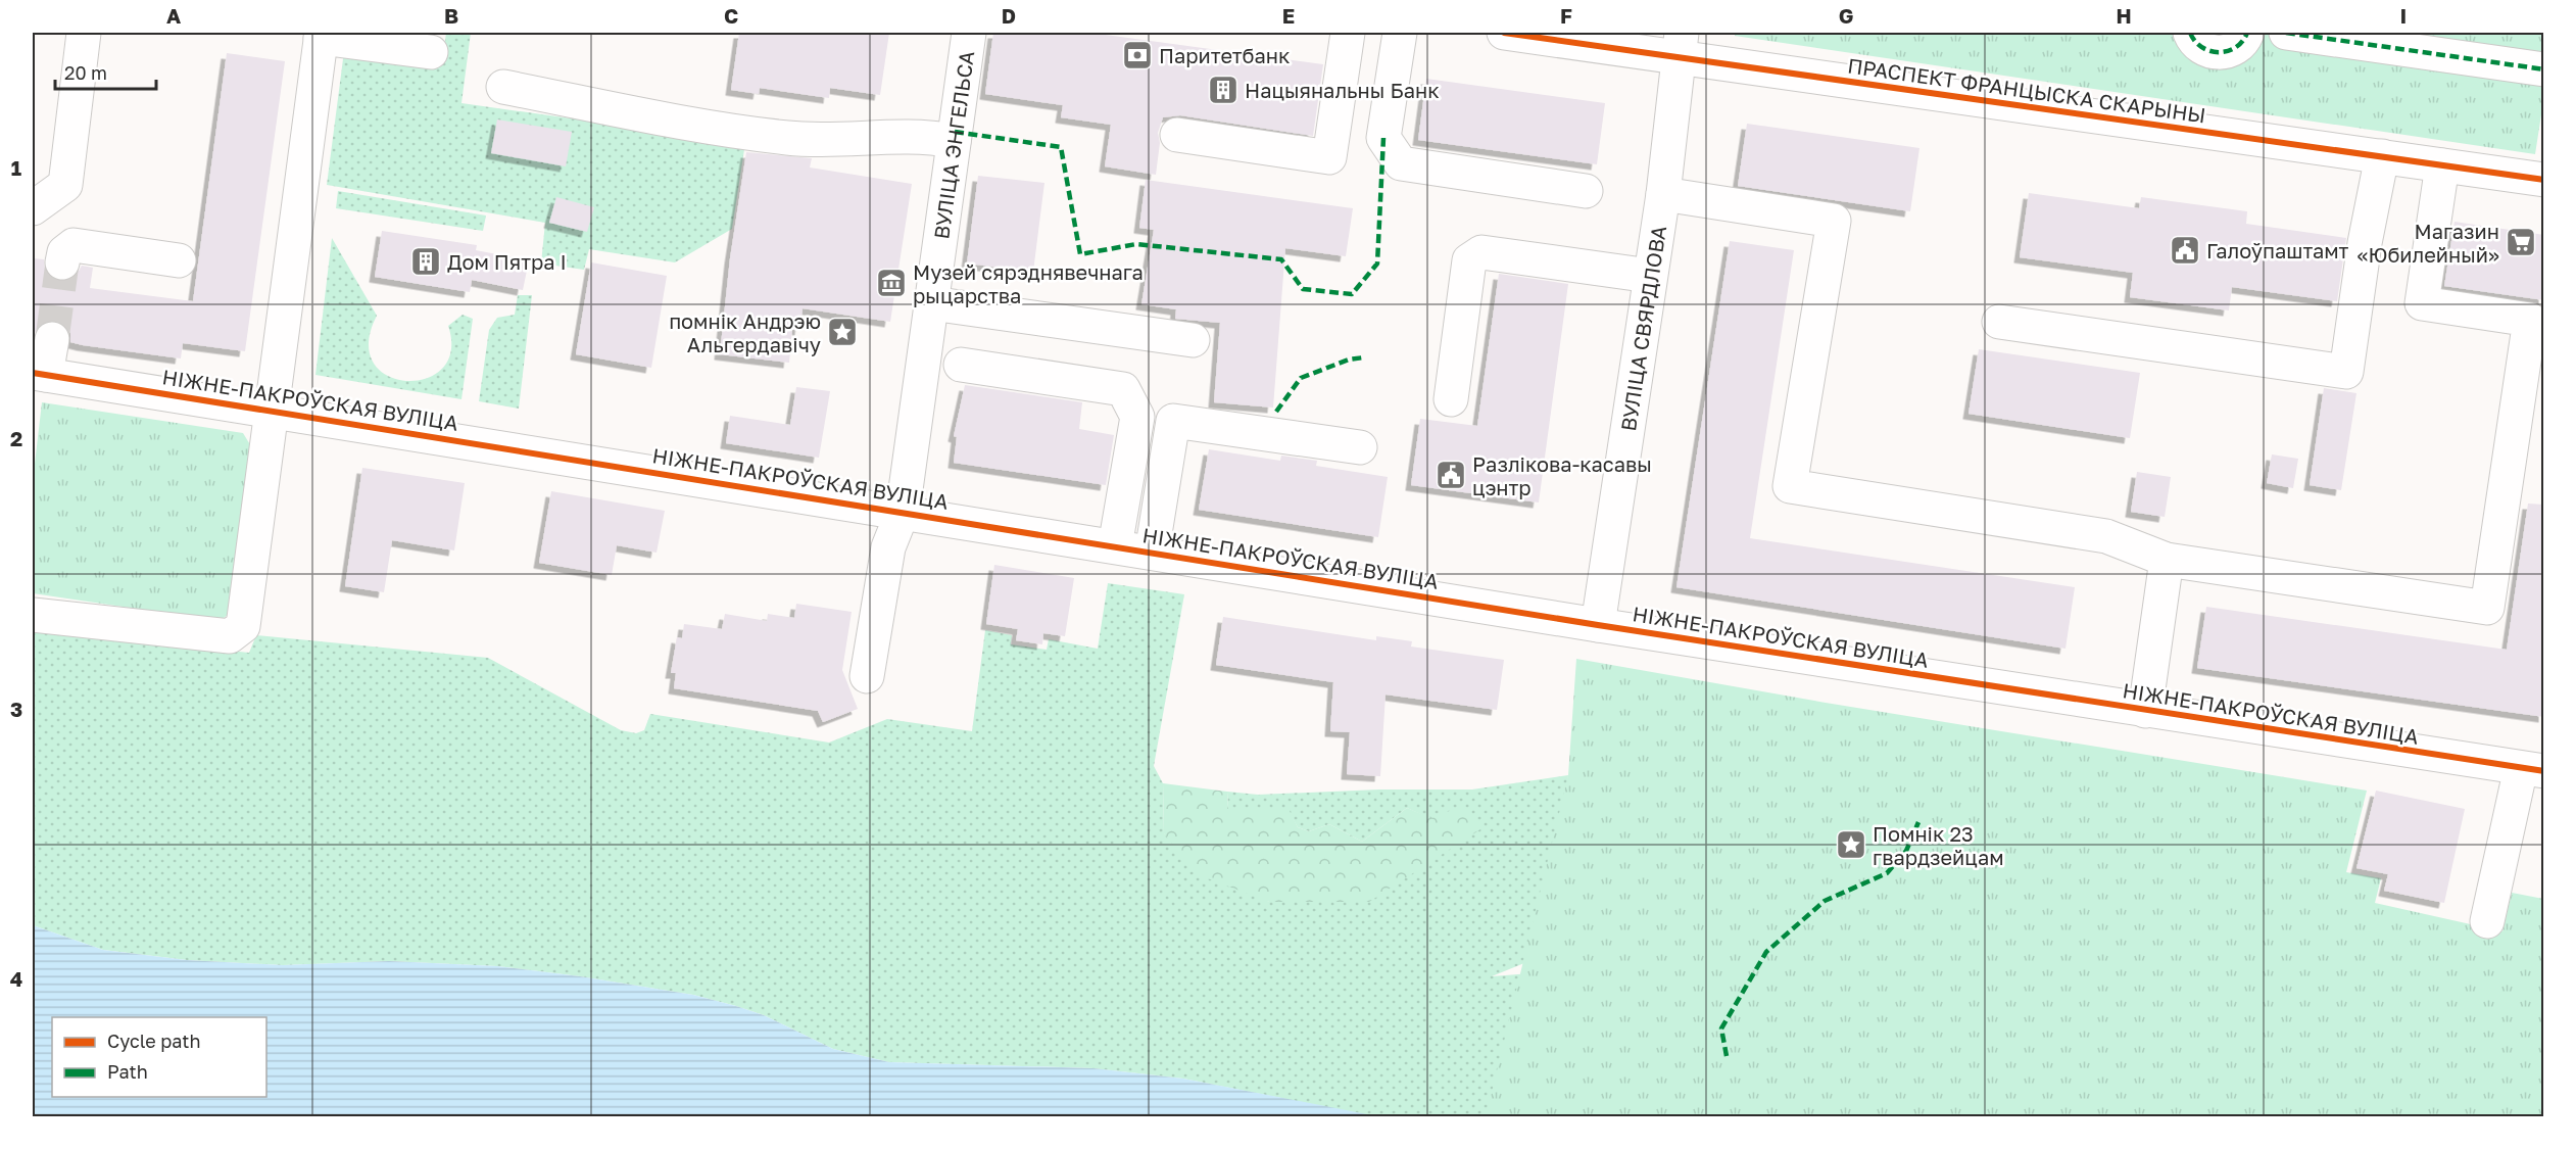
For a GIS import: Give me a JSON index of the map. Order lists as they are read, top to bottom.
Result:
{
  "streets": {
    "street": [
      "ПРАСПЕКТ ФРАНЦЫСКА СКАРЫНЫ",
      "ВУЛІЦА ЭНГЕЛЬСА",
      "ВУЛІЦА СВЯРДЛОВА",
      "НІЖНЕ-ПАКРОЎСКАЯ ВУЛІЦА"
    ]
  },
  "crossings": [
    ["ПРАСПЕКТ ФРАНЦЫСКА СКАРЫНЫ", "ВУЛІЦА СВЯРДЛОВА"],
    ["ВУЛІЦА ЭНГЕЛЬСА", "НІЖНЕ-ПАКРОЎСКАЯ ВУЛІЦА"],
    ["ВУЛІЦА СВЯРДЛОВА", "НІЖНЕ-ПАКРОЎСКАЯ ВУЛІЦА"]
  ],
  "places": {
    "bank": ["Паритетбанк"],
    "building": ["Нацыянальны Банк", "Дом Пятра І"],
    "supermarket": ["Магазин «Юбилейный»"],
    "public building": ["Галоўпаштамт", "Разлікова-касавы цэнтр"],
    "museum": ["Музей сярэднявечнага рыцарства"],
    "place": ["помнік Андрэю Альгердавічу", "Помнік 23 гвардзейцам"]
  },
  "legend": ["Cycle path", "Path"],
  "scale_bar": "20 m",
  "grid": {
    "columns": [
      "A",
      "B",
      "C",
      "D",
      "E",
      "F",
      "G",
      "H",
      "I"
    ],
    "rows": [
      "1",
      "2",
      "3",
      "4"
    ]
  }
}
